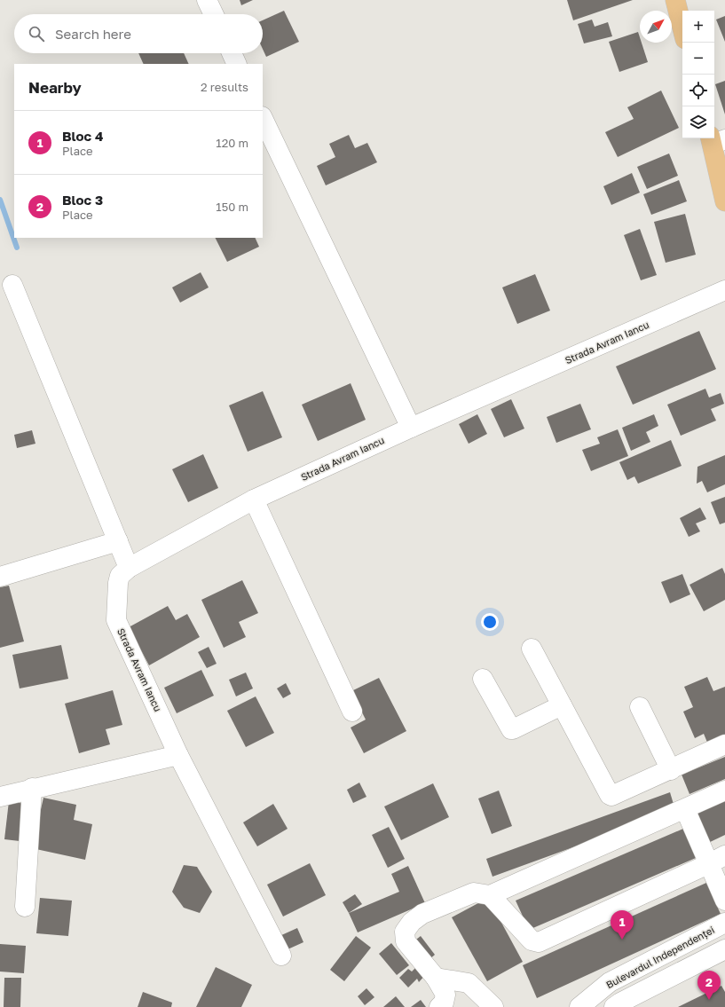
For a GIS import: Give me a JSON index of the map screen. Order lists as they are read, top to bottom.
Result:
{
  "streets": {
    "street": ["Strada Avram Iancu", "Bulevardul Independenței"]
  },
  "north": "top right",
  "page": {
    "map_buttons": ["+", "−"],
    "search": "Search here",
    "heading": ["Nearby", "2 results"],
    "list": [
      {
        "mark": "1",
        "name": "Bloc 4",
        "note": "Place",
        "value": "120 m"
      },
      {
        "mark": "2",
        "name": "Bloc 3",
        "note": "Place",
        "value": "150 m"
      }
    ],
    "pins": ["1", "2"]
  }
}
